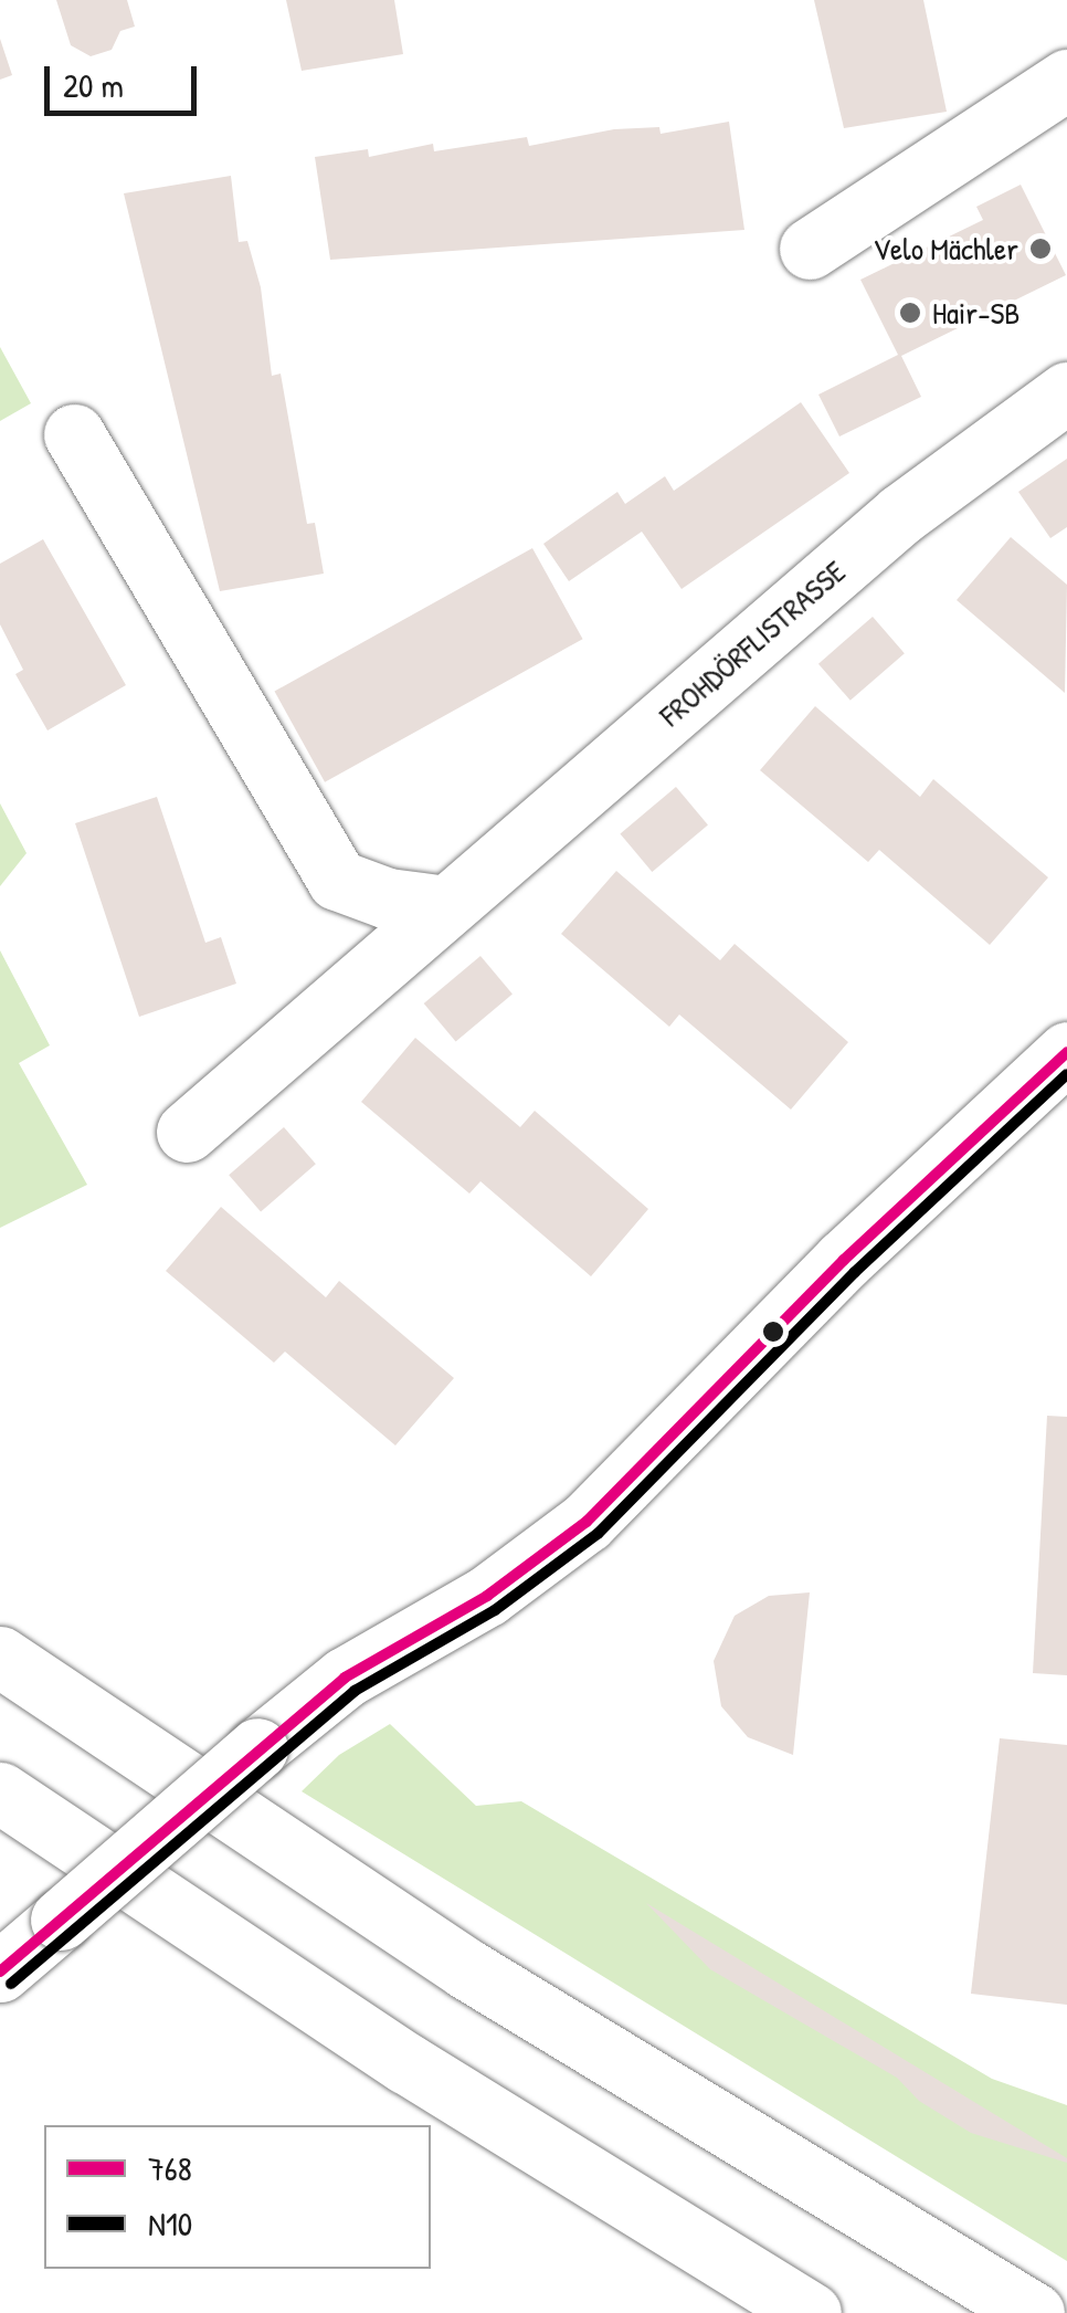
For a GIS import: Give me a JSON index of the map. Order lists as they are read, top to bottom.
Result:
{
  "streets": {
    "main road": ["FROHDÖRFLISTRASSE"]
  },
  "places": ["Velo Mächler", "Hair-SB"],
  "lines": ["transit line 768", "transit line N10"],
  "legend": ["768", "N10"],
  "scale_bar": "20 m"
}
